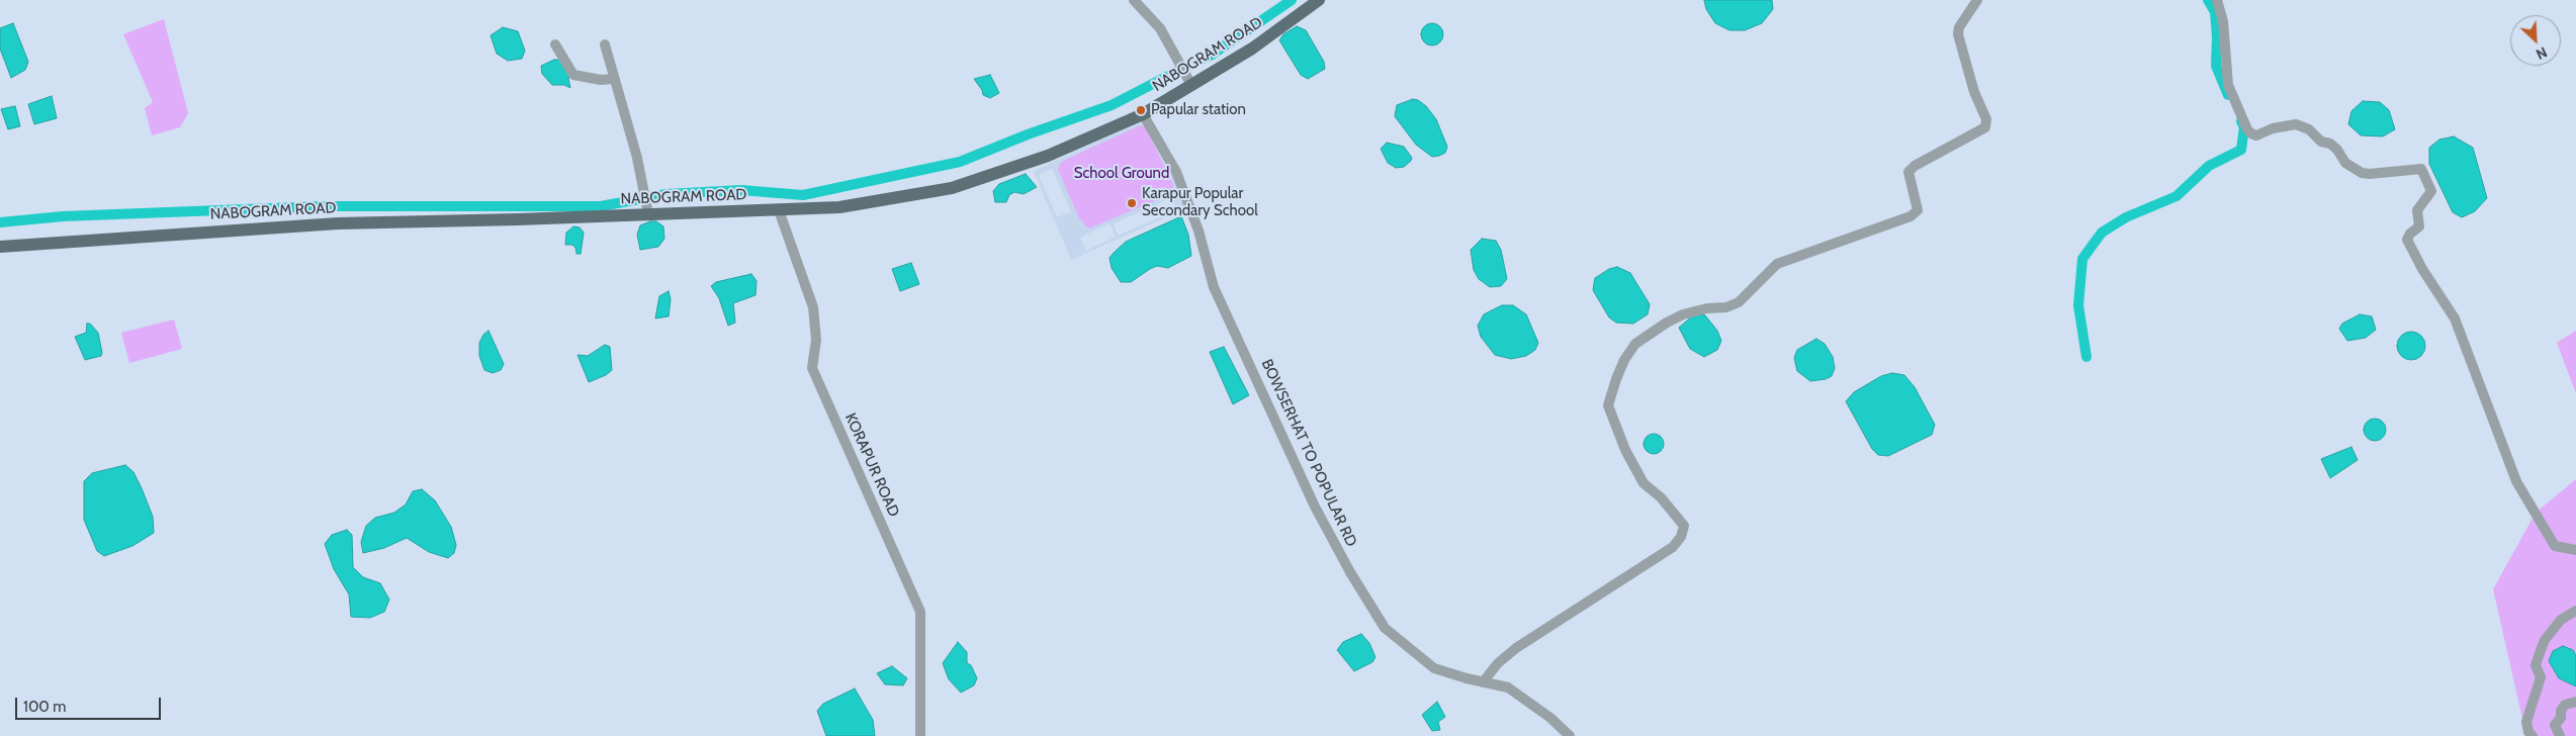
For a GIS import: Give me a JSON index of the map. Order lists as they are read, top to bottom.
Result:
{
  "streets": {
    "main road": ["NABOGRAM ROAD"],
    "street": ["BOWSERHAT TO POPULAR RD", "KORAPUR ROAD"]
  },
  "crossings": [
    ["NABOGRAM ROAD", "BOWSERHAT TO POPULAR RD"],
    ["NABOGRAM ROAD", "KORAPUR ROAD"]
  ],
  "parks": ["School Ground"],
  "places": ["Papular station", "Karapur Popular Secondary School"],
  "scale_bar": "100 m",
  "north": "bottom right"
}
